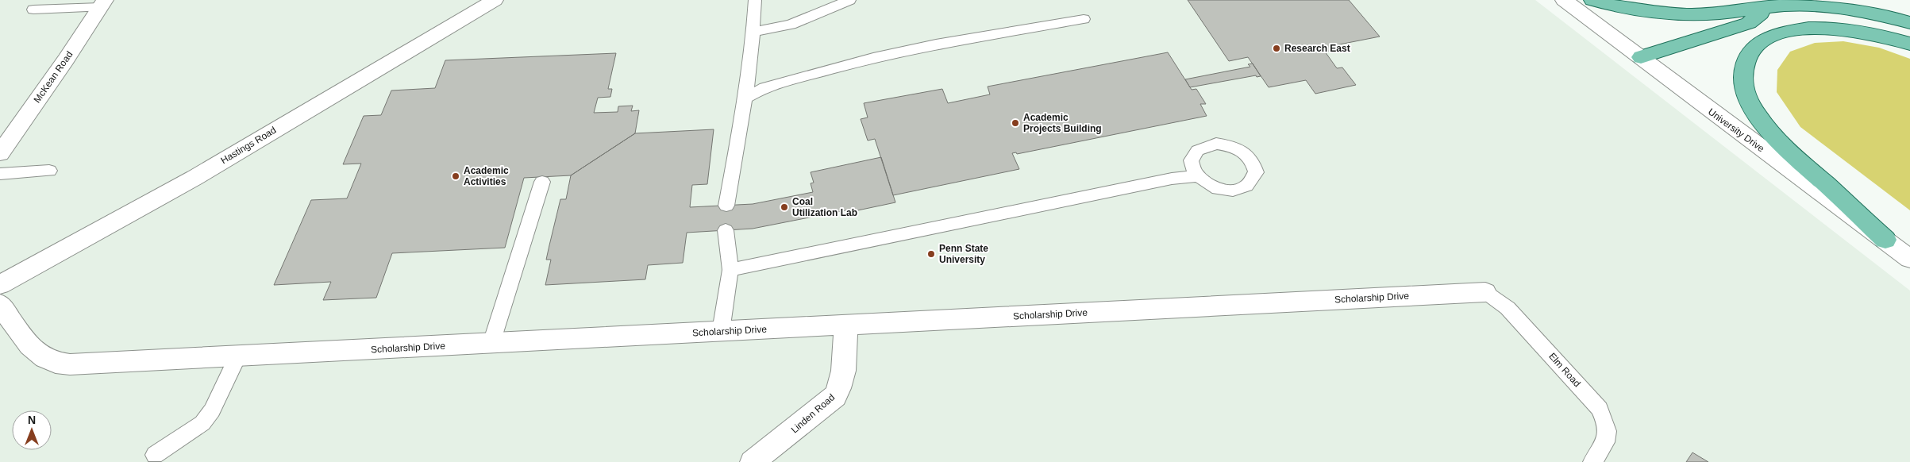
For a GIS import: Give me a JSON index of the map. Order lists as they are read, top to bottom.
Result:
{
  "streets": {
    "street": [
      "McKean Road",
      "University Drive",
      "Hastings Road",
      "Scholarship Drive",
      "Linden Road"
    ],
    "lane": ["Elm Road"]
  },
  "crossings": [
    ["Scholarship Drive", "Elm Road"],
    ["Scholarship Drive", "Linden Road"]
  ],
  "places": [
    "Research East",
    "Academic Projects Building",
    "Academic Activities",
    "Coal Utilization Lab",
    "Penn State University"
  ],
  "north": "top"
}
